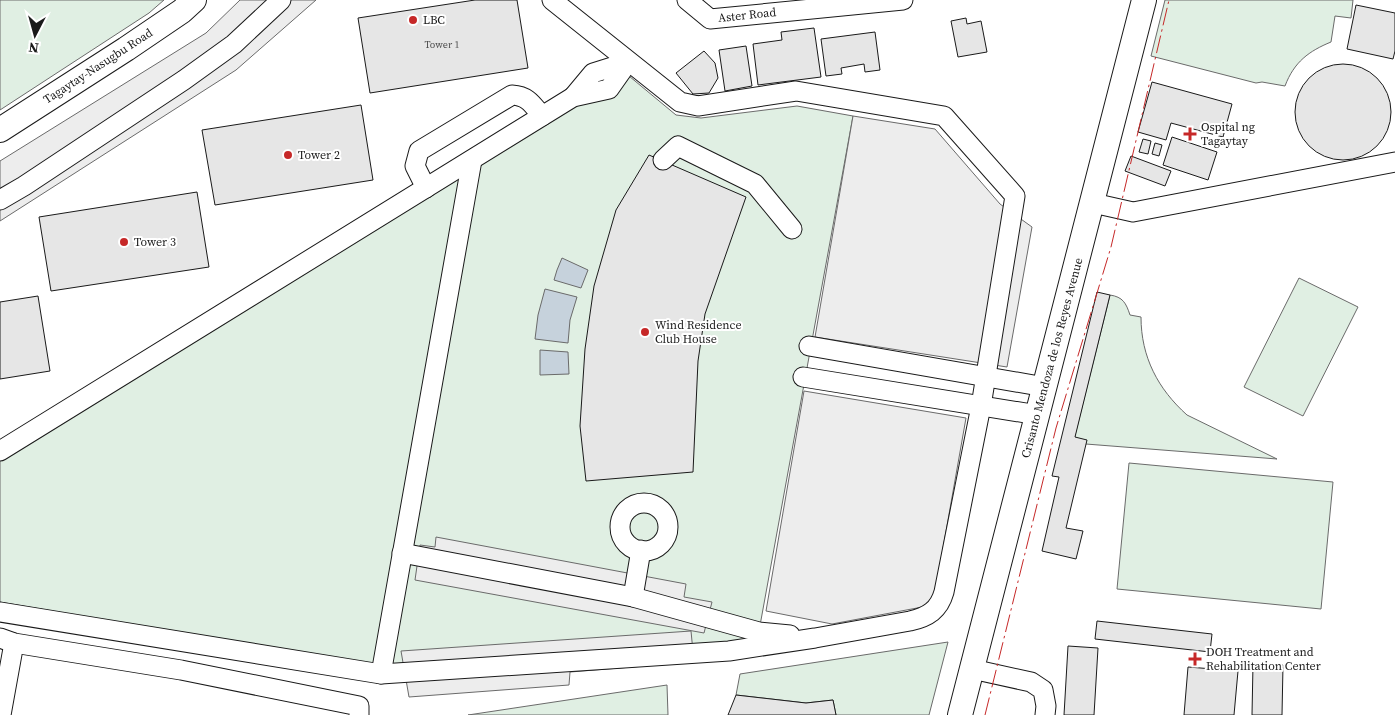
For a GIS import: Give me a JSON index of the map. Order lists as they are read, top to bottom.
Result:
{
  "streets": {
    "main road": ["Tagaytay-Nasugbu Road", "Crisanto Mendoza de los Reyes Avenue"],
    "street": ["Aster Road"]
  },
  "places": {
    "other": [
      "LBC",
      "Tower 2",
      "Tower 3",
      "Wind Residence Club House"
    ],
    "health": ["Ospital ng Tagaytay", "DOH Treatment and Rehabilitation Center"]
  },
  "house_numbers": ["Tower 1"],
  "north": "bottom"
}
